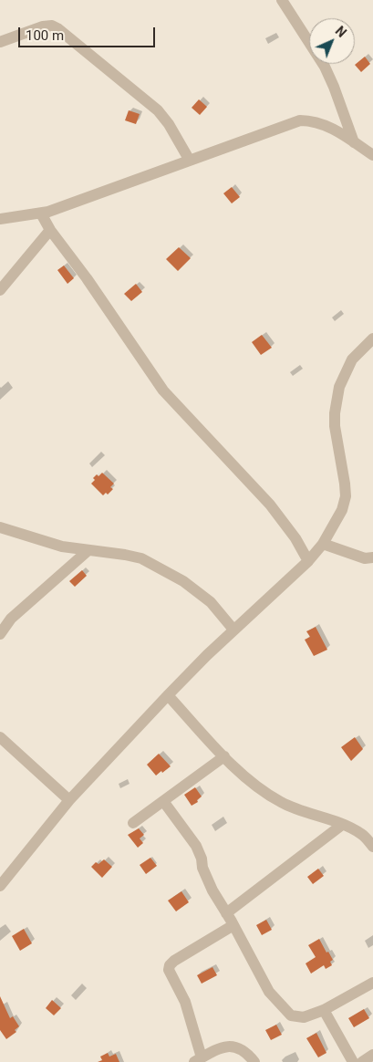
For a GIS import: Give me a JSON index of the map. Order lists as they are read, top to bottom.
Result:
{
  "scale_bar": "100 m",
  "north": "top right"
}
